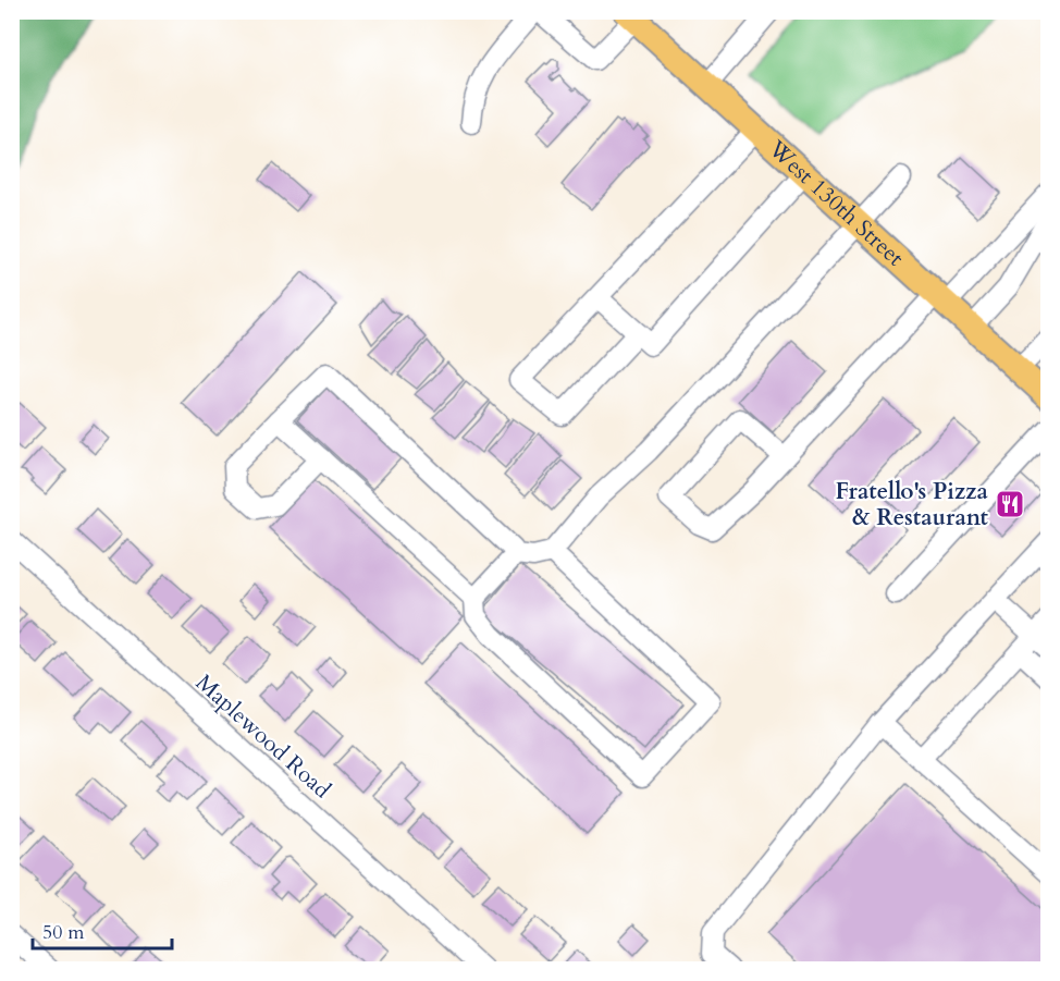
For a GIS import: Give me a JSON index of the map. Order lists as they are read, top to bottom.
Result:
{
  "streets": {
    "main road": ["West 130th Street"],
    "street": ["Maplewood Road"]
  },
  "places": {
    "restaurant": ["Fratello's Pizza & Restaurant"]
  },
  "scale_bar": "50 m"
}
